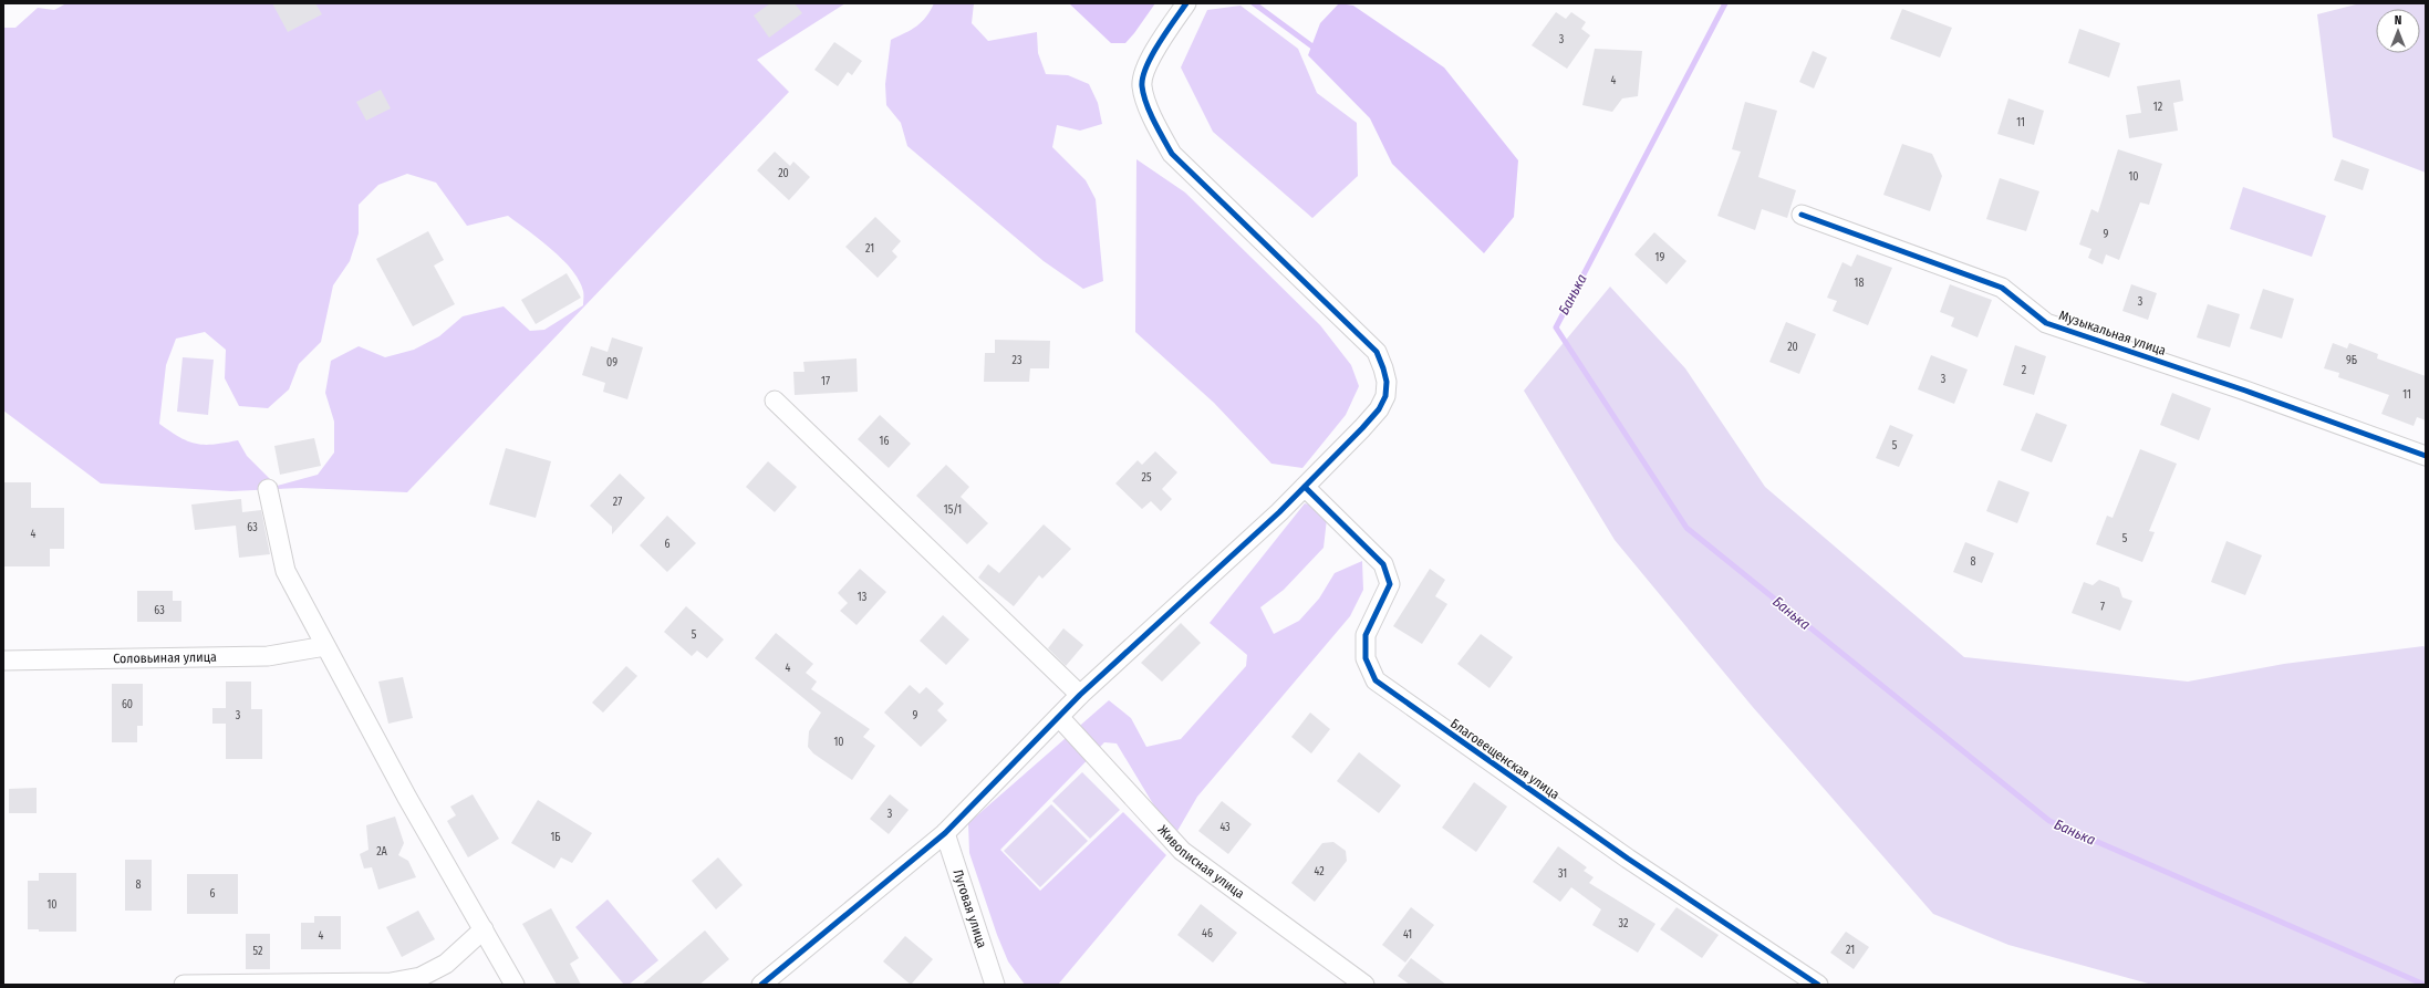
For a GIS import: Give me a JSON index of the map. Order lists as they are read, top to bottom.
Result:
{
  "streets": {
    "street": [
      "Музыкальная улица",
      "Соловьиная улица",
      "Благовещенская улица",
      "Живописная улица",
      "Луговая улица"
    ]
  },
  "water": ["Банька"],
  "house_numbers": [
    "3",
    "4",
    "12",
    "11",
    "20",
    "10",
    "9",
    "21",
    "19",
    "18",
    "3",
    "20",
    "23",
    "9Б",
    "09",
    "2",
    "3",
    "17",
    "11",
    "16",
    "5",
    "25",
    "27",
    "15/1",
    "63",
    "4",
    "5",
    "6",
    "8",
    "13",
    "7",
    "63",
    "5",
    "4",
    "60",
    "3",
    "9",
    "10",
    "3",
    "43",
    "1Б",
    "2А",
    "42",
    "31",
    "8",
    "6",
    "10",
    "32",
    "46",
    "41",
    "4",
    "21",
    "52"
  ],
  "north": "top"
}
